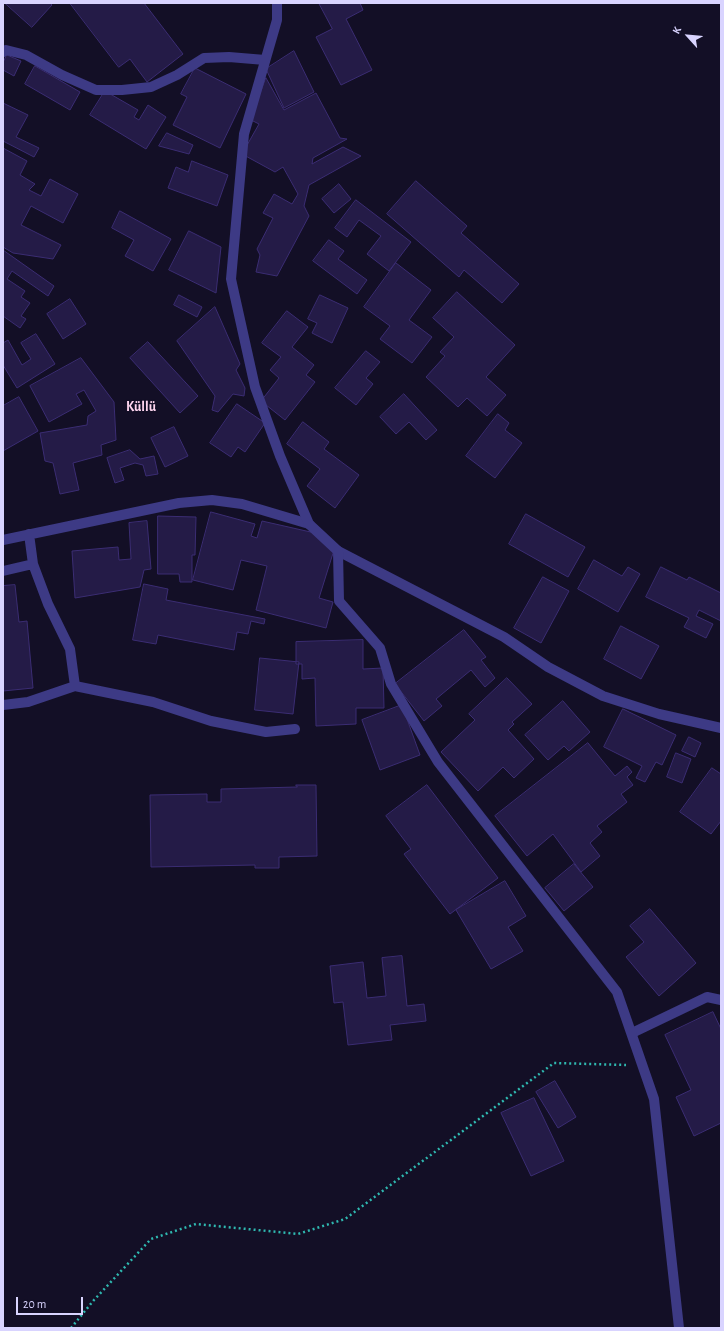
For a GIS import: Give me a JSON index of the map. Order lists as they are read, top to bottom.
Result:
{
  "districts": ["Küllü"],
  "scale_bar": "20 m",
  "north": "top left"
}
